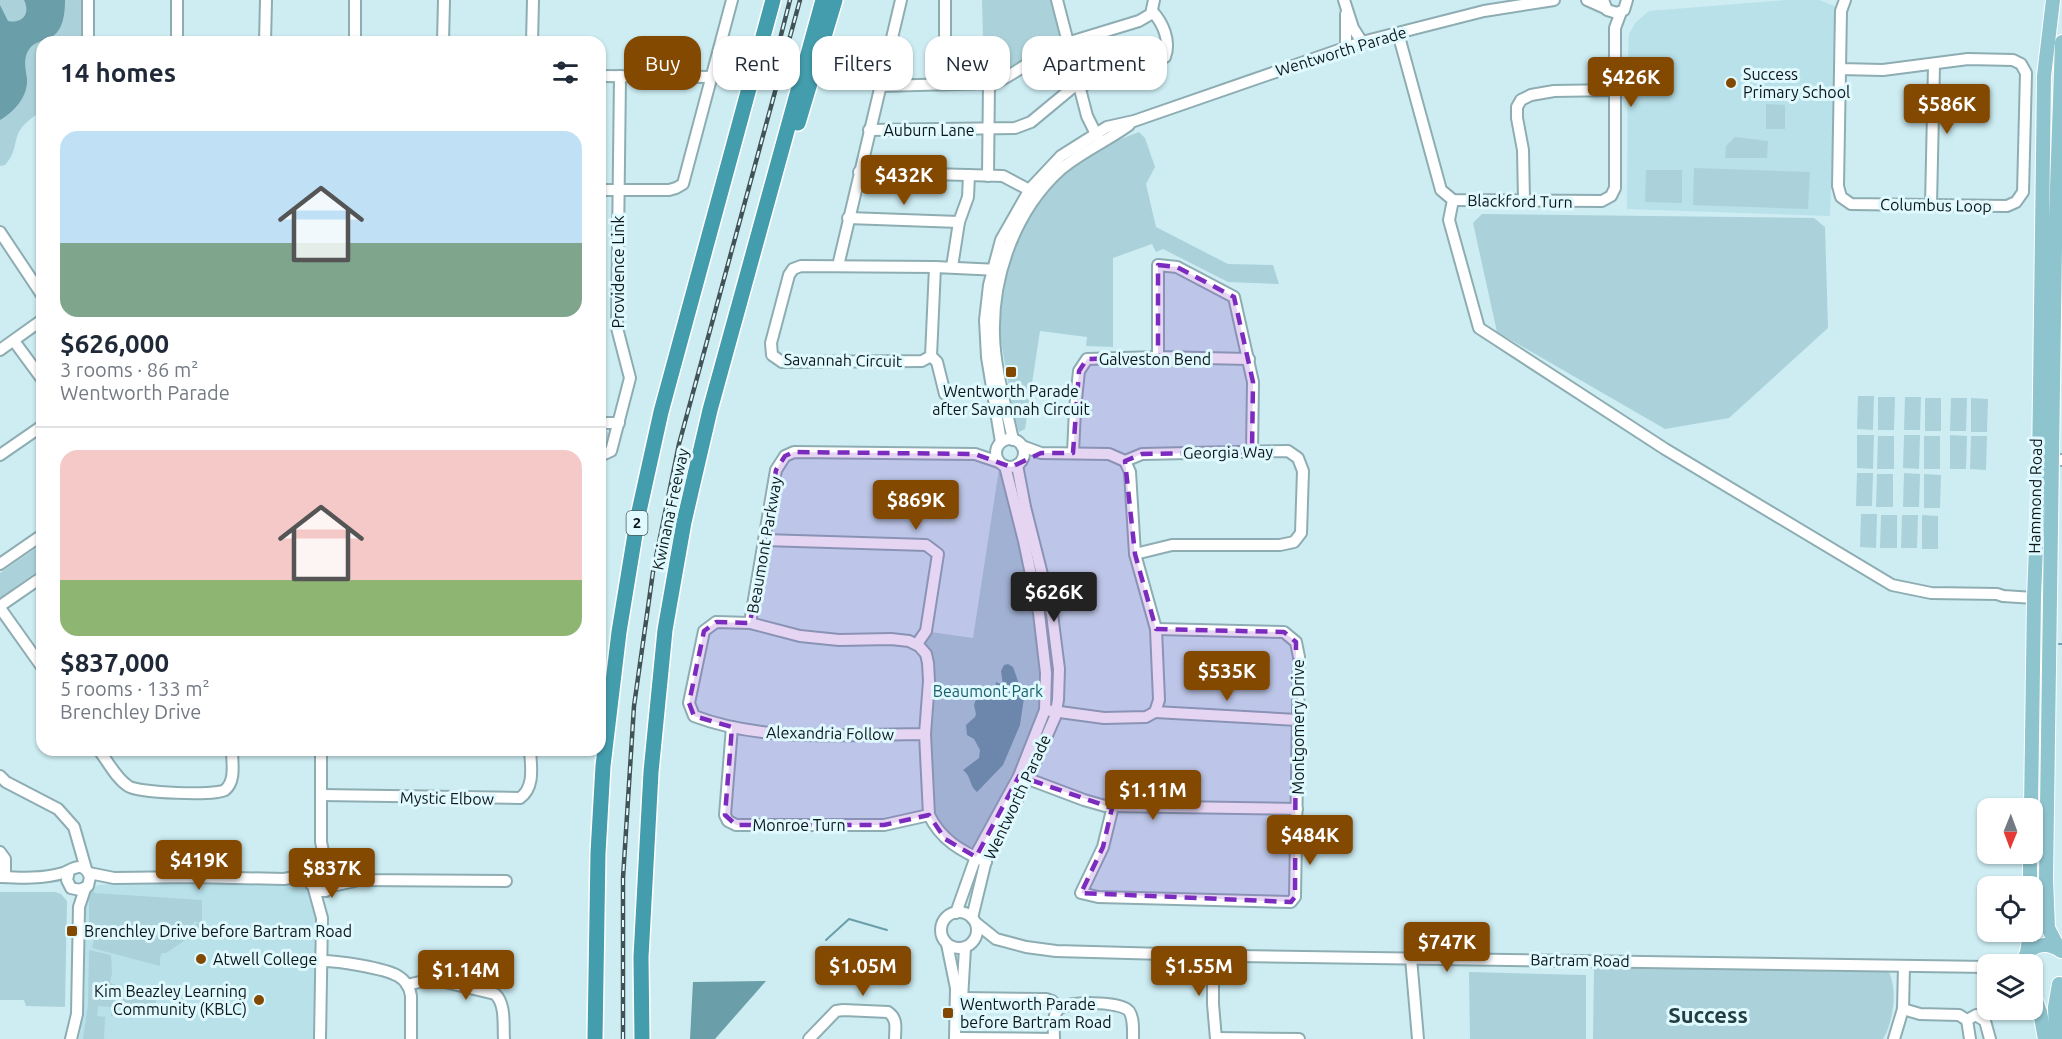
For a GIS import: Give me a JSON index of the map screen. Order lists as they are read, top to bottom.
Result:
{
  "streets": {
    "highway": ["Kwinana Freeway", "2"],
    "main road": ["Hammond Road"],
    "street": [
      "Wentworth Parade",
      "Auburn Lane",
      "Blackford Turn",
      "Columbus Loop",
      "Providence Link",
      "Galveston Bend",
      "Savannah Circuit",
      "Georgia Way",
      "Beaumont Parkway",
      "Montgomery Drive",
      "Alexandria Follow",
      "Mystic Elbow",
      "Monroe Turn",
      "Bartram Road"
    ]
  },
  "crossings": [
    ["Wentworth Parade", "Blackford Turn"],
    ["Wentworth Parade", "Savannah Circuit"],
    ["Wentworth Parade", "Beaumont Parkway"],
    ["Wentworth Parade", "Bartram Road"],
    ["Kwinana Freeway", "2"],
    ["Beaumont Parkway", "Alexandria Follow"],
    ["Alexandria Follow", "Monroe Turn"]
  ],
  "districts": ["Success"],
  "parks": ["Beaumont Park"],
  "places": {
    "other": ["Success Primary School", "Atwell College", "Kim Beazley Learning Community (KBLC)"],
    "transit": ["Wentworth Parade after Savannah Circuit", "Brenchley Drive before Bartram Road", "Wentworth Parade before Bartram Road"]
  },
  "north": "bottom",
  "page": {
    "chip": [
      "Buy",
      "Rent",
      "Filters",
      "New",
      "Apartment"
    ],
    "heading": "14 homes",
    "price": [
      "$426K",
      "$586K",
      "$432K",
      "$869K",
      "$626K",
      "$535K",
      "$1.11M",
      "$484K",
      "$419K",
      "$837K",
      "$747K",
      "$1.05M",
      "$1.55M",
      "$1.14M"
    ],
    "list": [
      {
        "name": "$626,000",
        "note": "3 rooms · 86 m² · Wentworth Parade"
      },
      {
        "name": "$837,000",
        "note": "5 rooms · 133 m² · Brenchley Drive"
      }
    ]
  }
}
